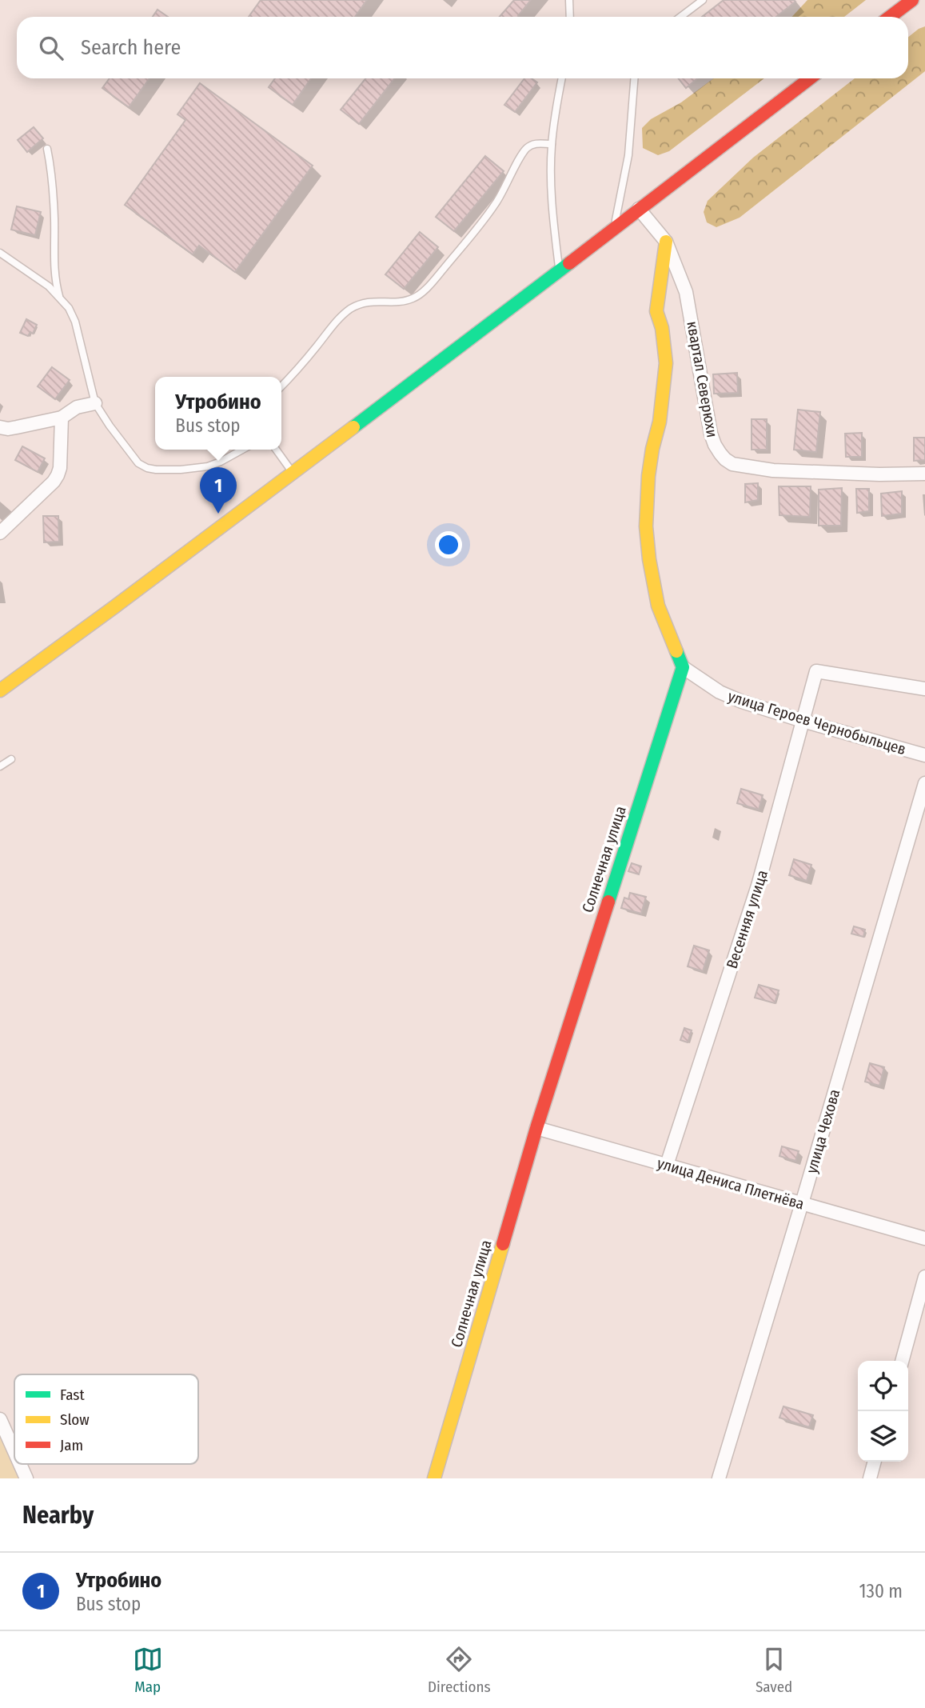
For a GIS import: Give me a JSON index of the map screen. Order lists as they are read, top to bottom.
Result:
{
  "streets": {
    "street": [
      "квартал Северюхи",
      "улица Героев Чернобыльцев",
      "Солнечная улица",
      "Весенняя улица",
      "улица Чехова",
      "улица Дениса Плетнёва"
    ]
  },
  "crossings": [
    ["улица Героев Чернобыльцев", "Солнечная улица"],
    ["улица Героев Чернобыльцев", "Весенняя улица"],
    ["Солнечная улица", "улица Дениса Плетнёва"],
    ["Весенняя улица", "улица Дениса Плетнёва"],
    ["улица Чехова", "улица Дениса Плетнёва"]
  ],
  "legend": ["Fast", "Slow", "Jam"],
  "page": {
    "search": "Search here",
    "popup": ["Утробино", "Bus stop"],
    "pins": "1",
    "heading": "Nearby",
    "list": [
      {
        "mark": "1",
        "name": "Утробино",
        "note": "Bus stop",
        "value": "130 m"
      }
    ],
    "nav": ["Map", "Directions", "Saved"]
  }
}
